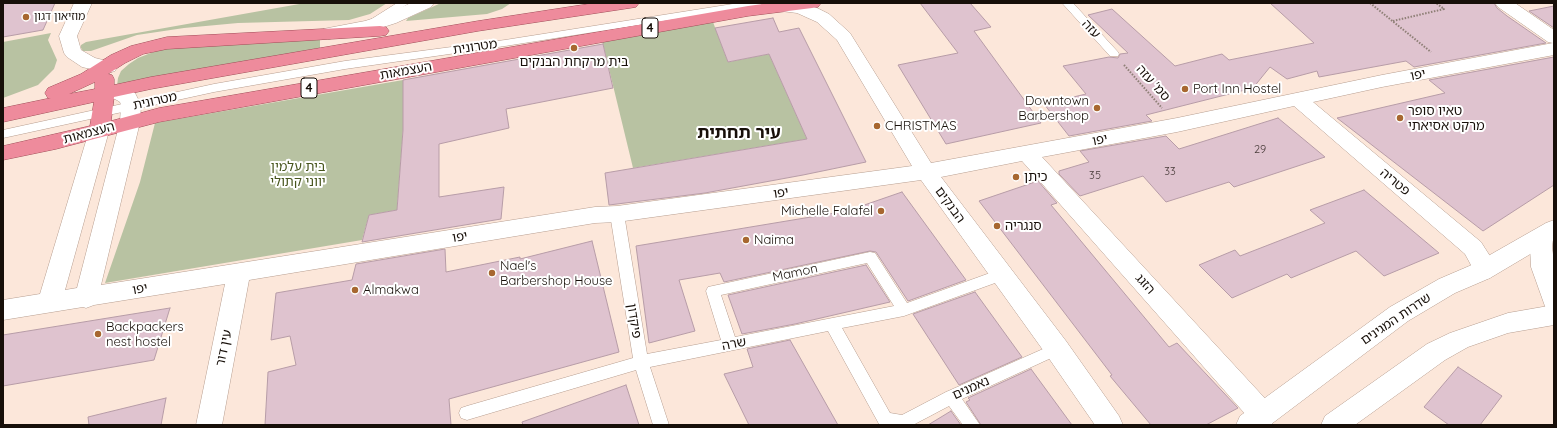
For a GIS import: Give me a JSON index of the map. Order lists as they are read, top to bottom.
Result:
{
  "streets": {
    "highway": ["4", "העצמאות"],
    "street": [
      "יפו",
      "פטריה",
      "הבנקים",
      "הזגג",
      "שדרות המגינים",
      "עין דור"
    ],
    "lane": [
      "עזה",
      "מטרונית",
      "Mamon",
      "פיקדון",
      "שרה",
      "נאמנים"
    ],
    "path": ["סמ' עזה"]
  },
  "crossings": [
    ["עזה", "סמ' עזה"],
    ["מטרונית", "העצמאות"],
    ["העצמאות", "הבנקים"],
    ["יפו", "סמ' עזה"],
    ["יפו", "פטריה"],
    ["יפו", "הבנקים"],
    ["יפו", "הזגג"],
    ["יפו", "פיקדון"],
    ["יפו", "עין דור"],
    ["פטריה", "שדרות המגינים"],
    ["הבנקים", "שרה"],
    ["הבנקים", "נאמנים"],
    ["Mamon", "שרה"],
    ["הזגג", "שדרות המגינים"],
    ["פיקדון", "שרה"]
  ],
  "districts": ["עיר תחתית"],
  "parks": ["בית עלמין יווני קתולי"],
  "places": [
    "מוזיאון דגון",
    "בית מרקחת הבנקים",
    "Port Inn Hostel",
    "Downtown Barbershop",
    "טאיו סופר מרקט אסיאתי",
    "CHRISTMAS",
    "כיתן",
    "Michelle Falafel",
    "סנגריה",
    "Naima",
    "Nael's Barbershop House",
    "Almakwa",
    "Backpackers nest hostel"
  ],
  "house_numbers": ["29", "33", "35"]
}
